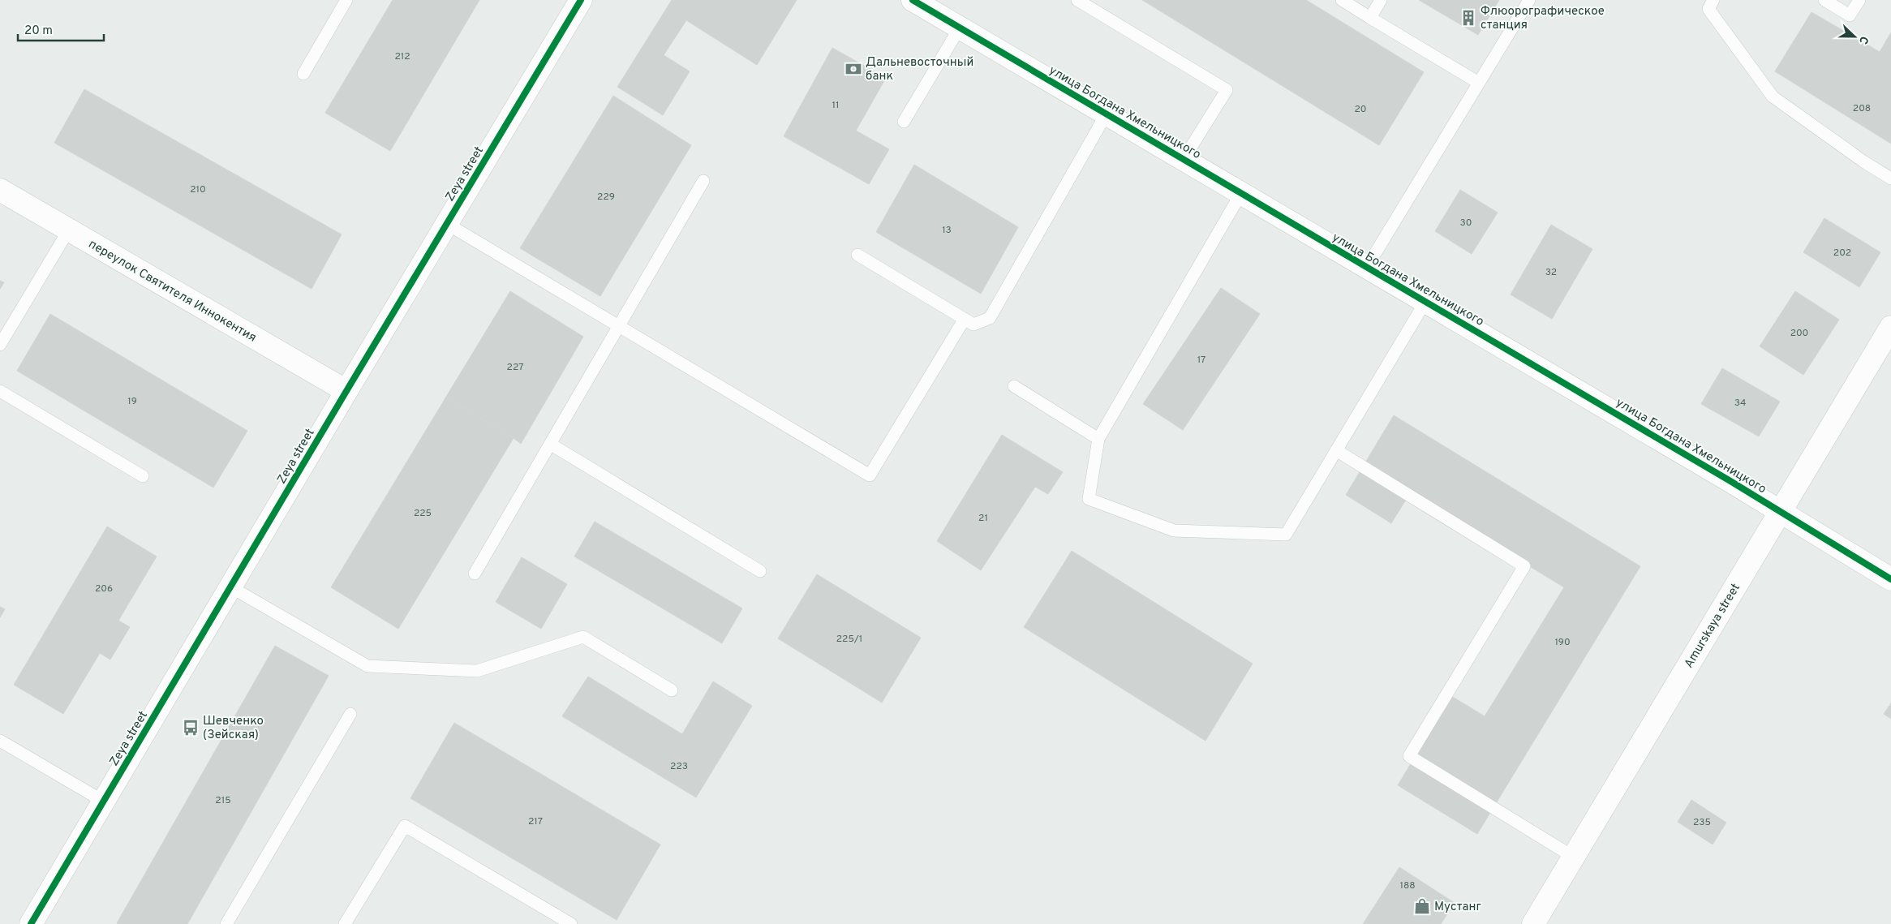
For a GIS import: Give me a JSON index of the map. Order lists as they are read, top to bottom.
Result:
{
  "streets": {
    "street": [
      "улица Богдана Хмельницкого",
      "Zeya street",
      "переулок Святителя Иннокентия",
      "Amurskaya street"
    ]
  },
  "crossings": [
    ["улица Богдана Хмельницкого", "Amurskaya street"],
    ["Zeya street", "переулок Святителя Иннокентия"]
  ],
  "places": {
    "building": ["Флюорографическое станция"],
    "bank": ["Дальневосточный банк"],
    "bus stop": ["Шевченко (Зейская)"],
    "shop": ["Мустанг"]
  },
  "house_numbers": [
    "212",
    "11",
    "208",
    "20",
    "210",
    "229",
    "30",
    "13",
    "202",
    "32",
    "200",
    "17",
    "227",
    "19",
    "34",
    "225",
    "21",
    "206",
    "225/1",
    "190",
    "223",
    "215",
    "217",
    "235",
    "188"
  ],
  "scale_bar": "20 m",
  "north": "right"
}
